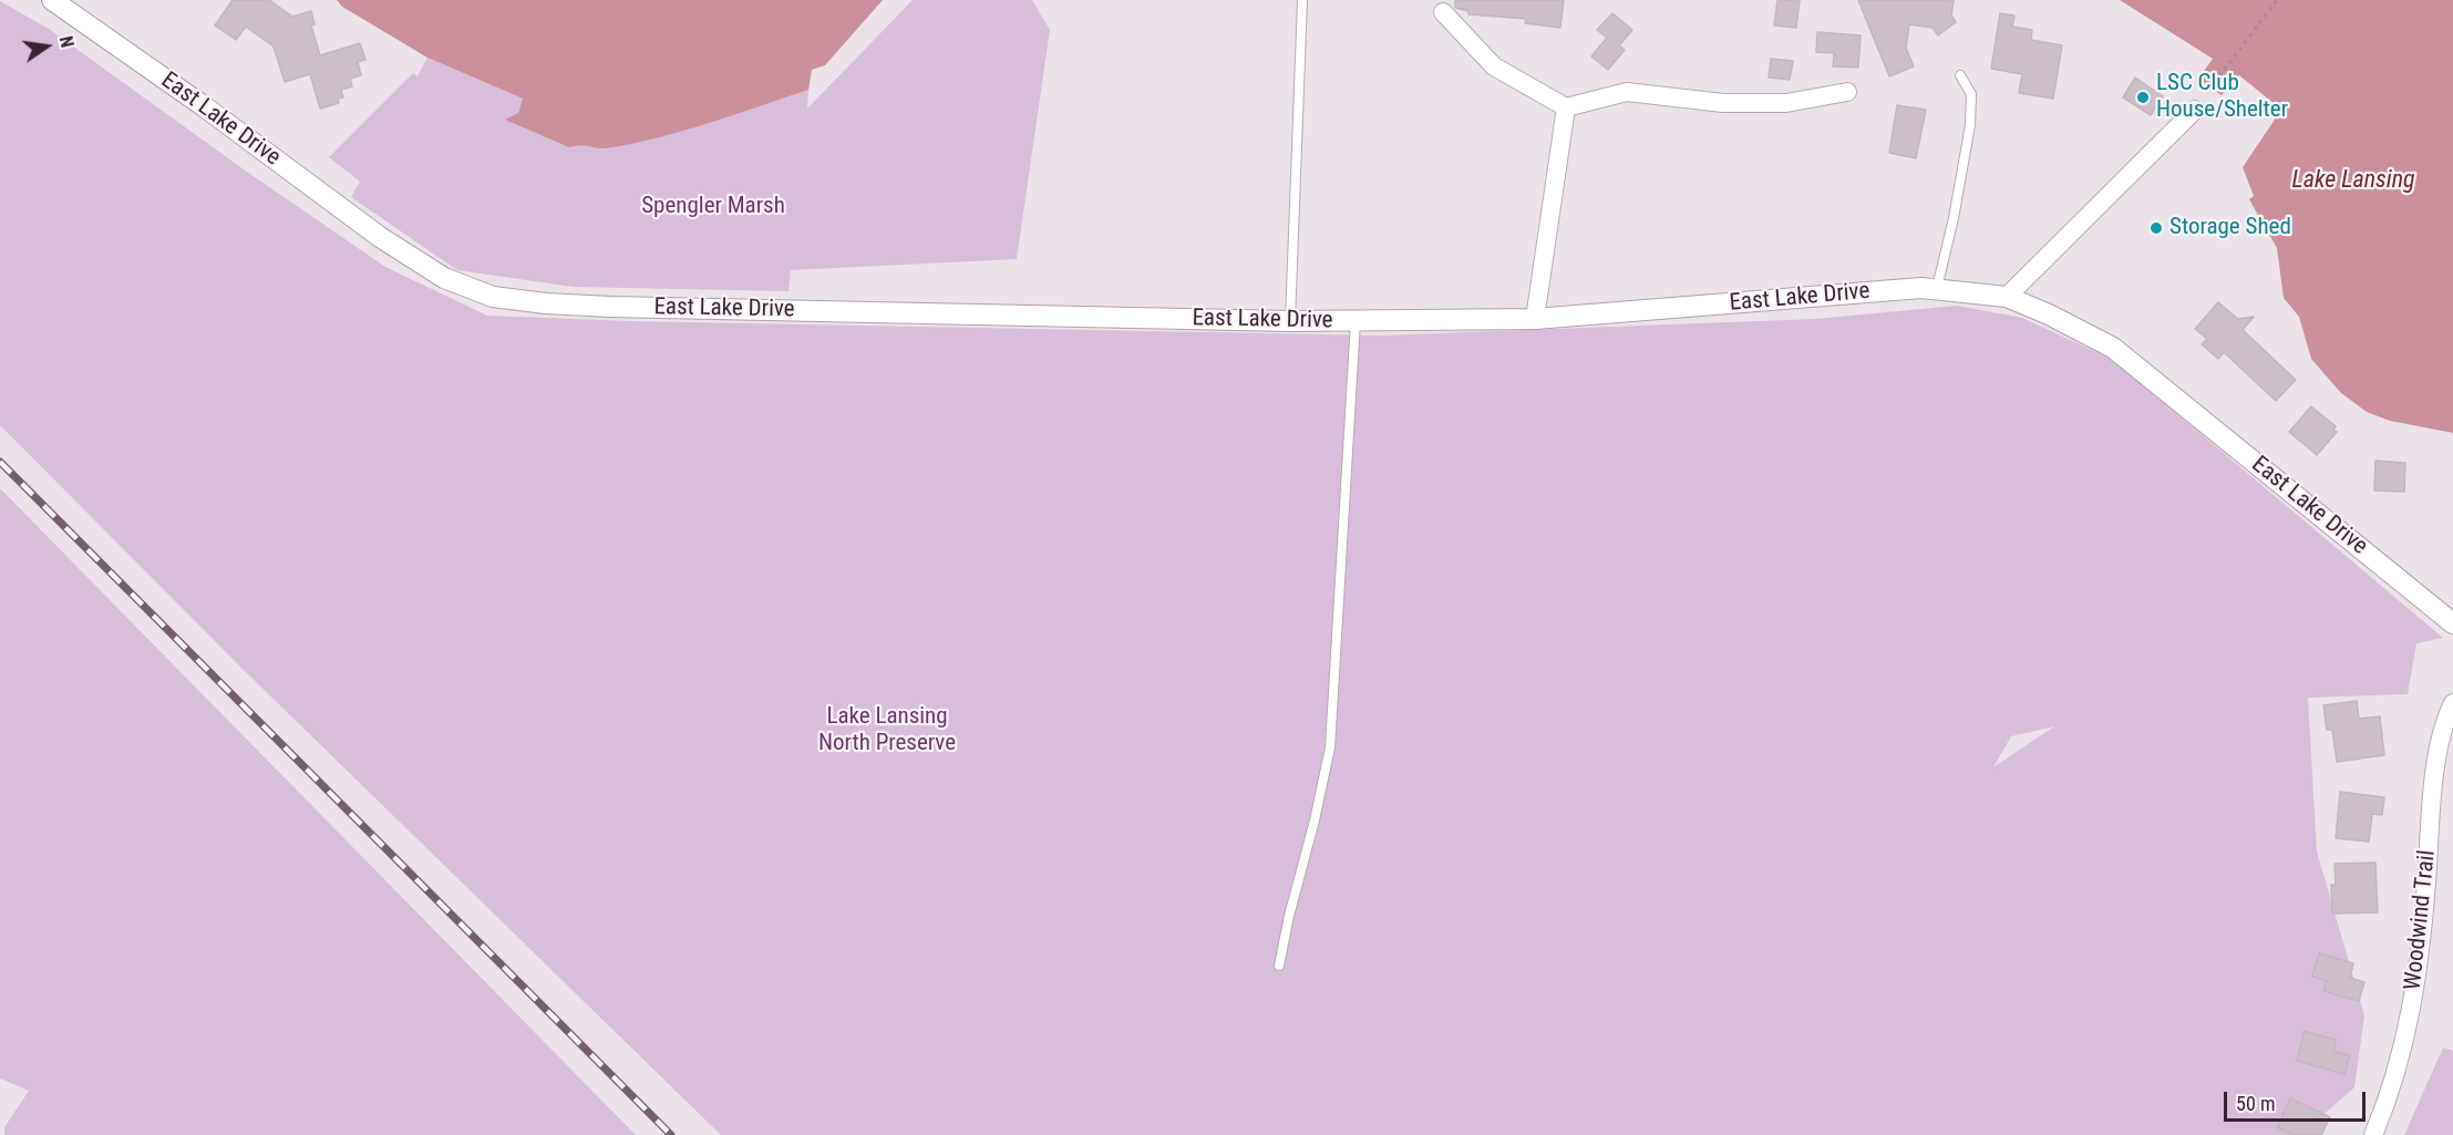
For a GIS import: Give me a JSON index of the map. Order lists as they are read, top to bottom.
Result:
{
  "streets": {
    "street": ["East Lake Drive", "Woodwind Trail"]
  },
  "water": ["Lake Lansing"],
  "parks": ["Spengler Marsh", "Lake Lansing North Preserve"],
  "places": ["LSC Club House/Shelter", "Storage Shed"],
  "scale_bar": "50 m",
  "north": "right"
}
